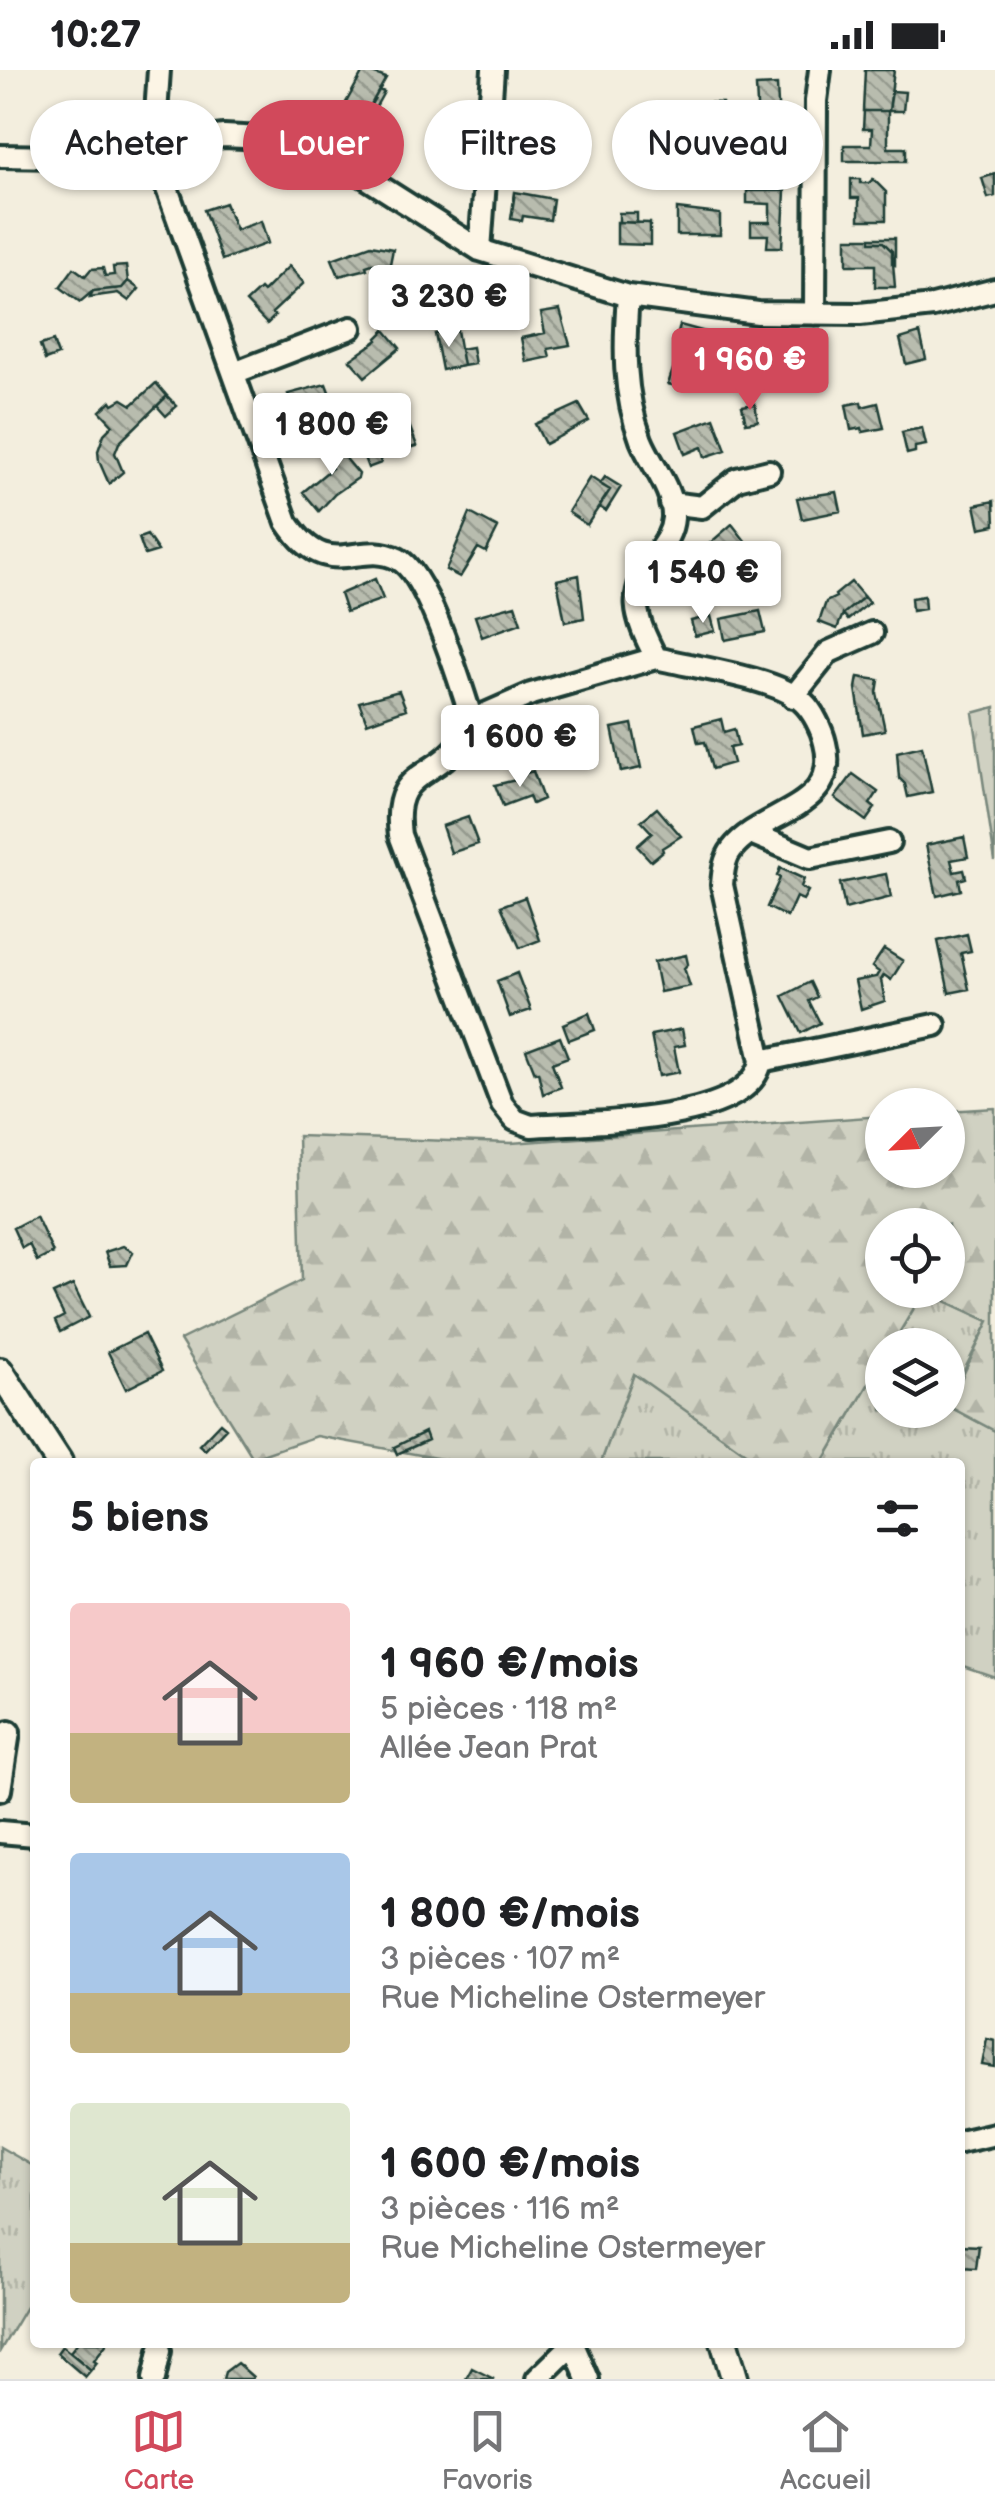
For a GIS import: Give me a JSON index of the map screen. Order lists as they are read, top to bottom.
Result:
{
  "north": "bottom left",
  "page": {
    "status": "10:27",
    "chip": [
      "Acheter",
      "Louer",
      "Filtres",
      "Nouveau"
    ],
    "price": [
      "3 230 €",
      "1 960 €",
      "1 800 €",
      "1 540 €",
      "1 600 €"
    ],
    "heading": "5 biens",
    "list": [
      {
        "name": "1 960 €/mois",
        "note": "5 pièces · 118 m² · Allée Jean Prat"
      },
      {
        "name": "1 800 €/mois",
        "note": "3 pièces · 107 m² · Rue Micheline Ostermeyer"
      },
      {
        "name": "1 600 €/mois",
        "note": "3 pièces · 116 m² · Rue Micheline Ostermeyer"
      }
    ],
    "tabs": ["Carte", "Favoris", "Accueil"]
  }
}
